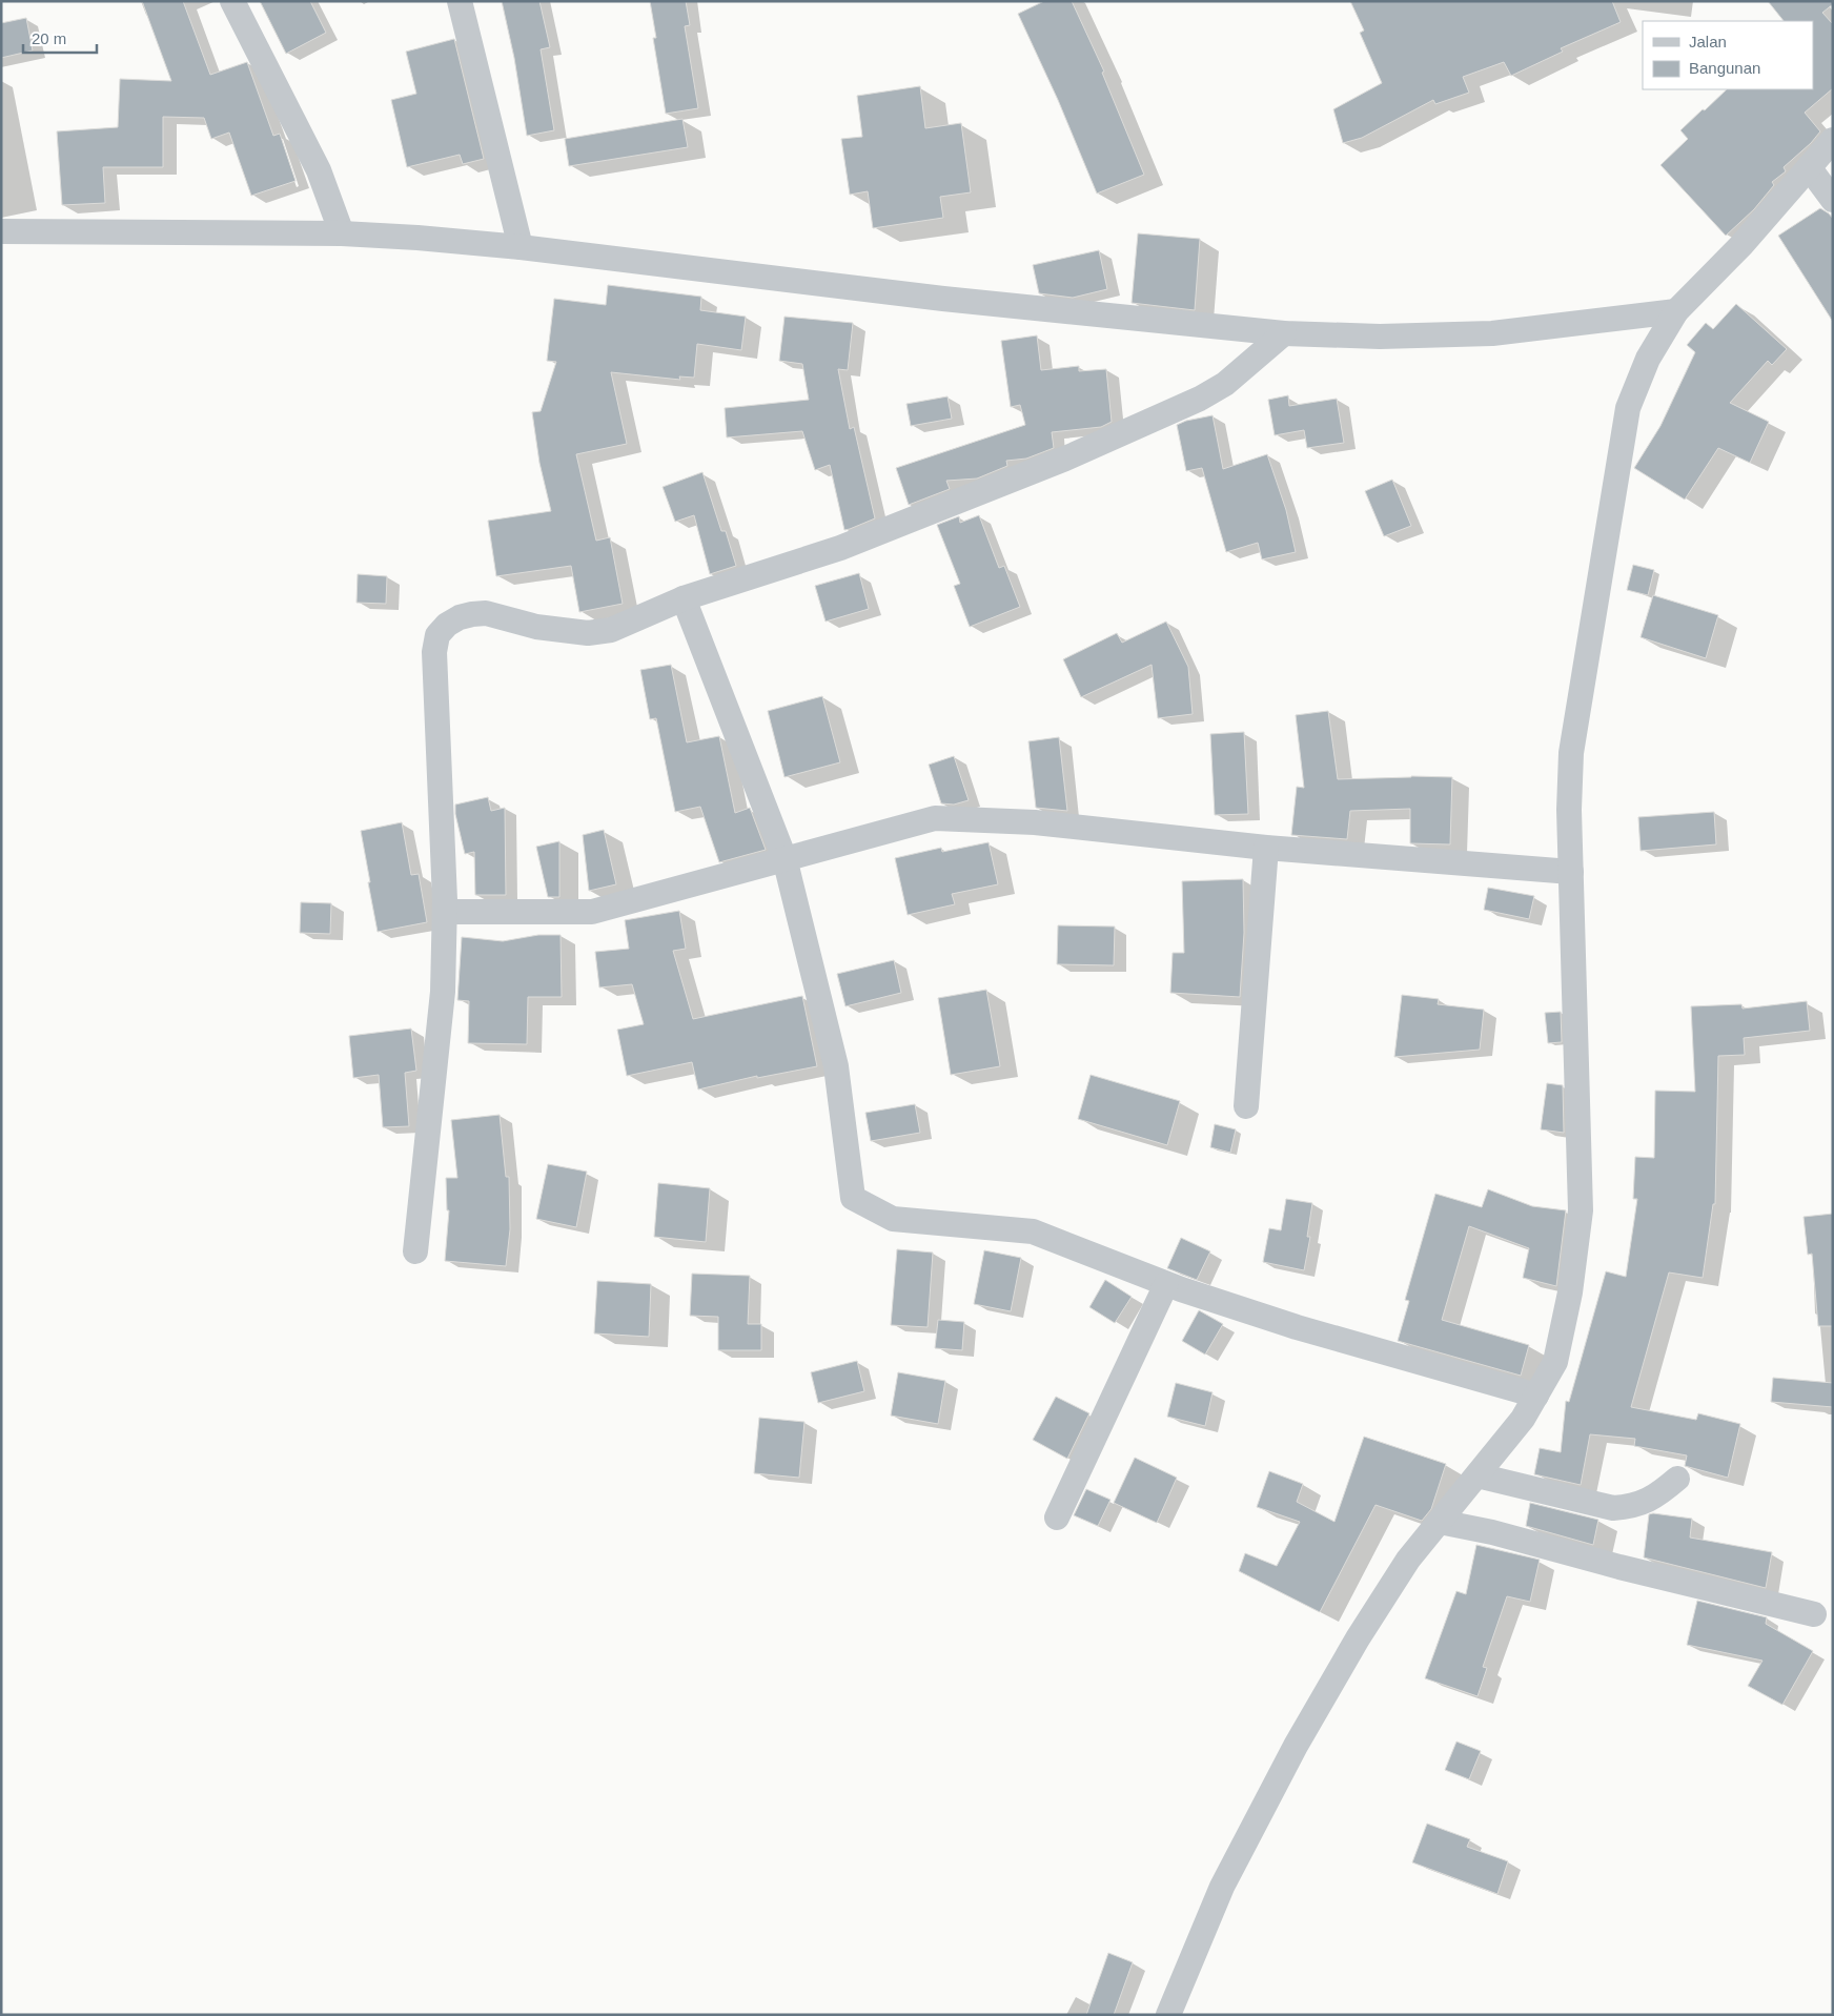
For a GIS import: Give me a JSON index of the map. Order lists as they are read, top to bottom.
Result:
{
  "legend": ["Jalan", "Bangunan"],
  "scale_bar": "20 m"
}
